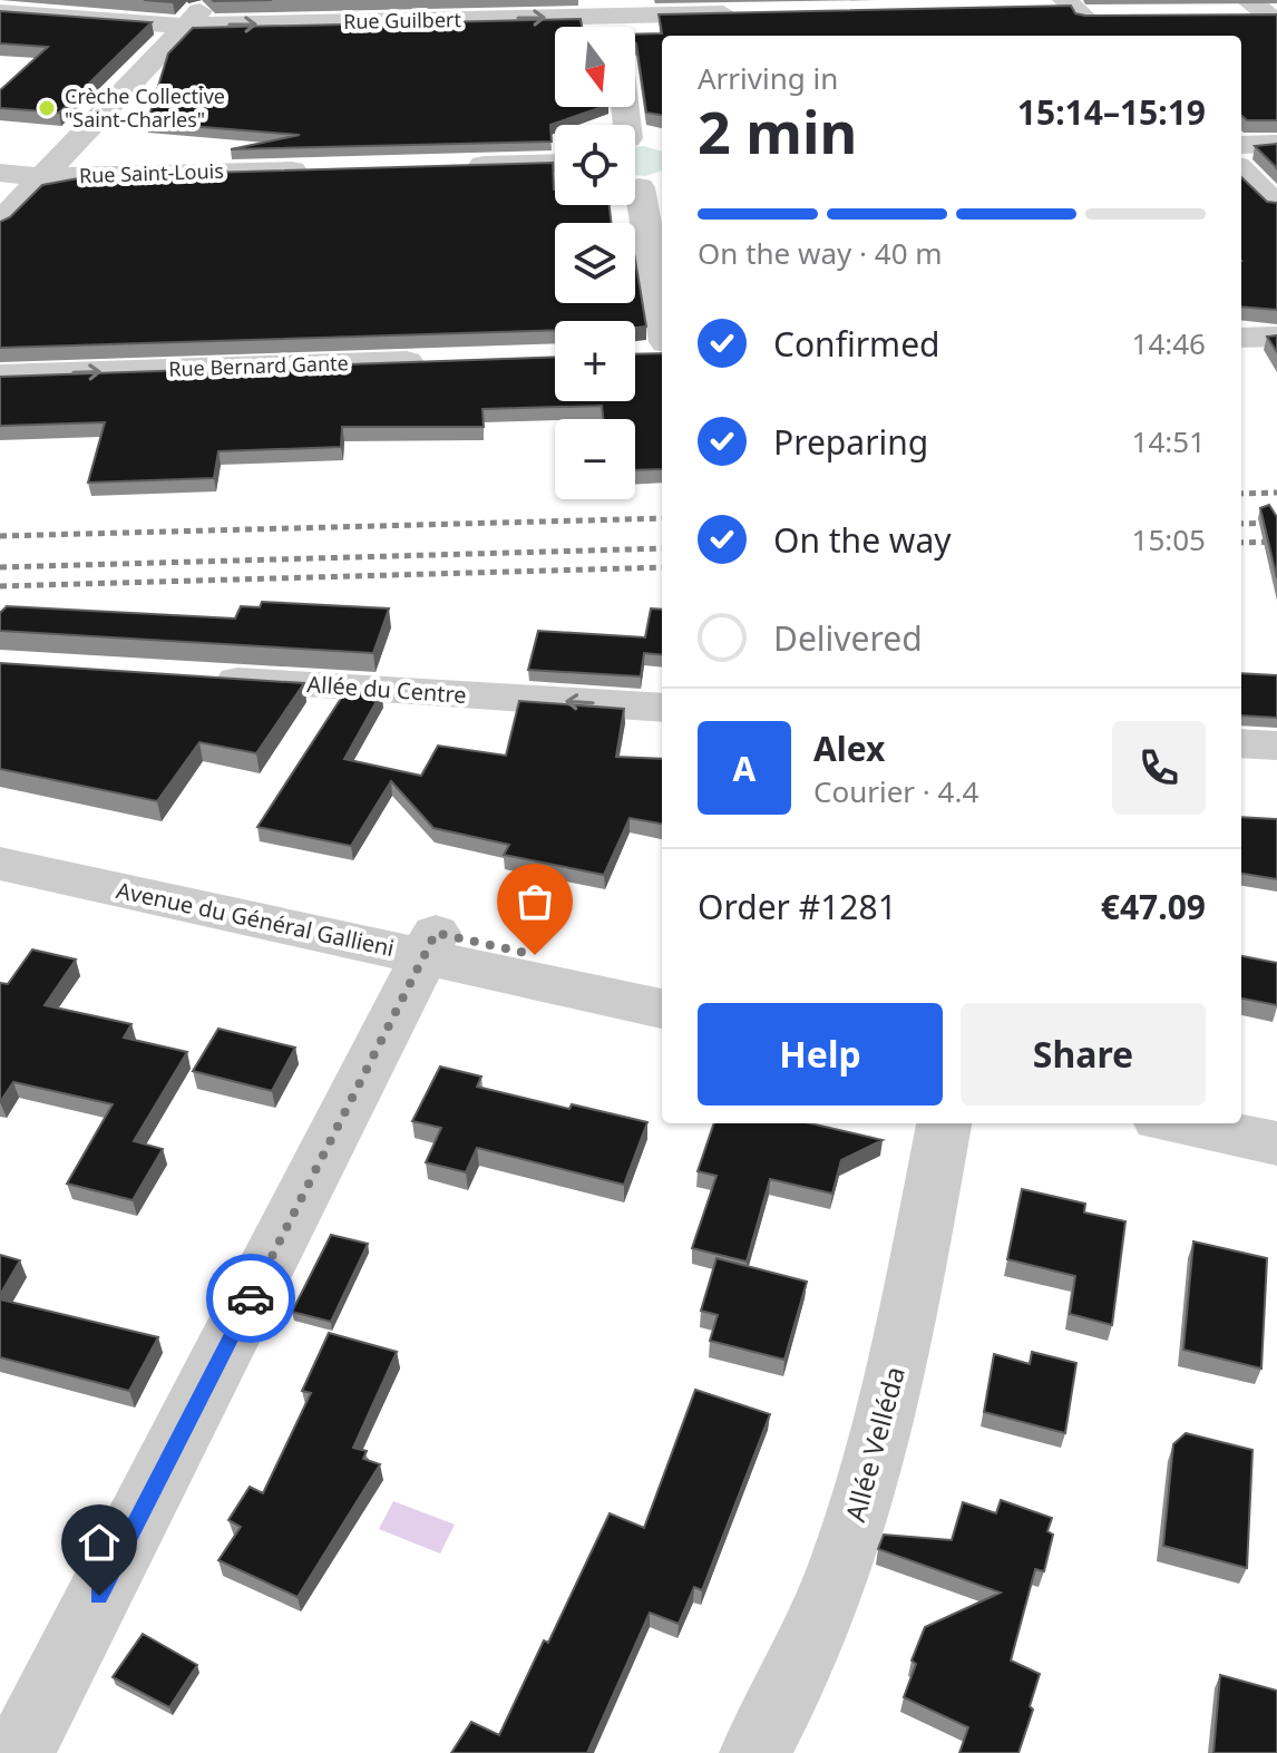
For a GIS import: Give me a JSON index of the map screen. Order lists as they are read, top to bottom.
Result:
{
  "streets": {
    "street": [
      "Rue Guilbert",
      "Rue Saint-Louis",
      "Rue Bernard Gante",
      "Allée du Centre",
      "Avenue du Général Gallieni",
      "Allée Velléda"
    ]
  },
  "one_way": ["Rue Guilbert", "Rue Bernard Gante", "Allée du Centre"],
  "places": ["Crèche Collective \"Saint-Charles\""],
  "north": "bottom",
  "page": {
    "map_buttons": ["+", "−"],
    "heading": ["2 min", "Arriving in", "15:14–15:19"],
    "panel": [
      "Alex",
      "Courier · 4.4",
      "Order #1281",
      "€47.09"
    ],
    "bar": "On the way · 40 m",
    "list": [
      ["Confirmed", "14:46"],
      ["Preparing", "14:51"],
      ["On the way", "15:05"],
      "Delivered"
    ],
    "round": "A",
    "buttons": ["Help", "Share"]
  }
}
